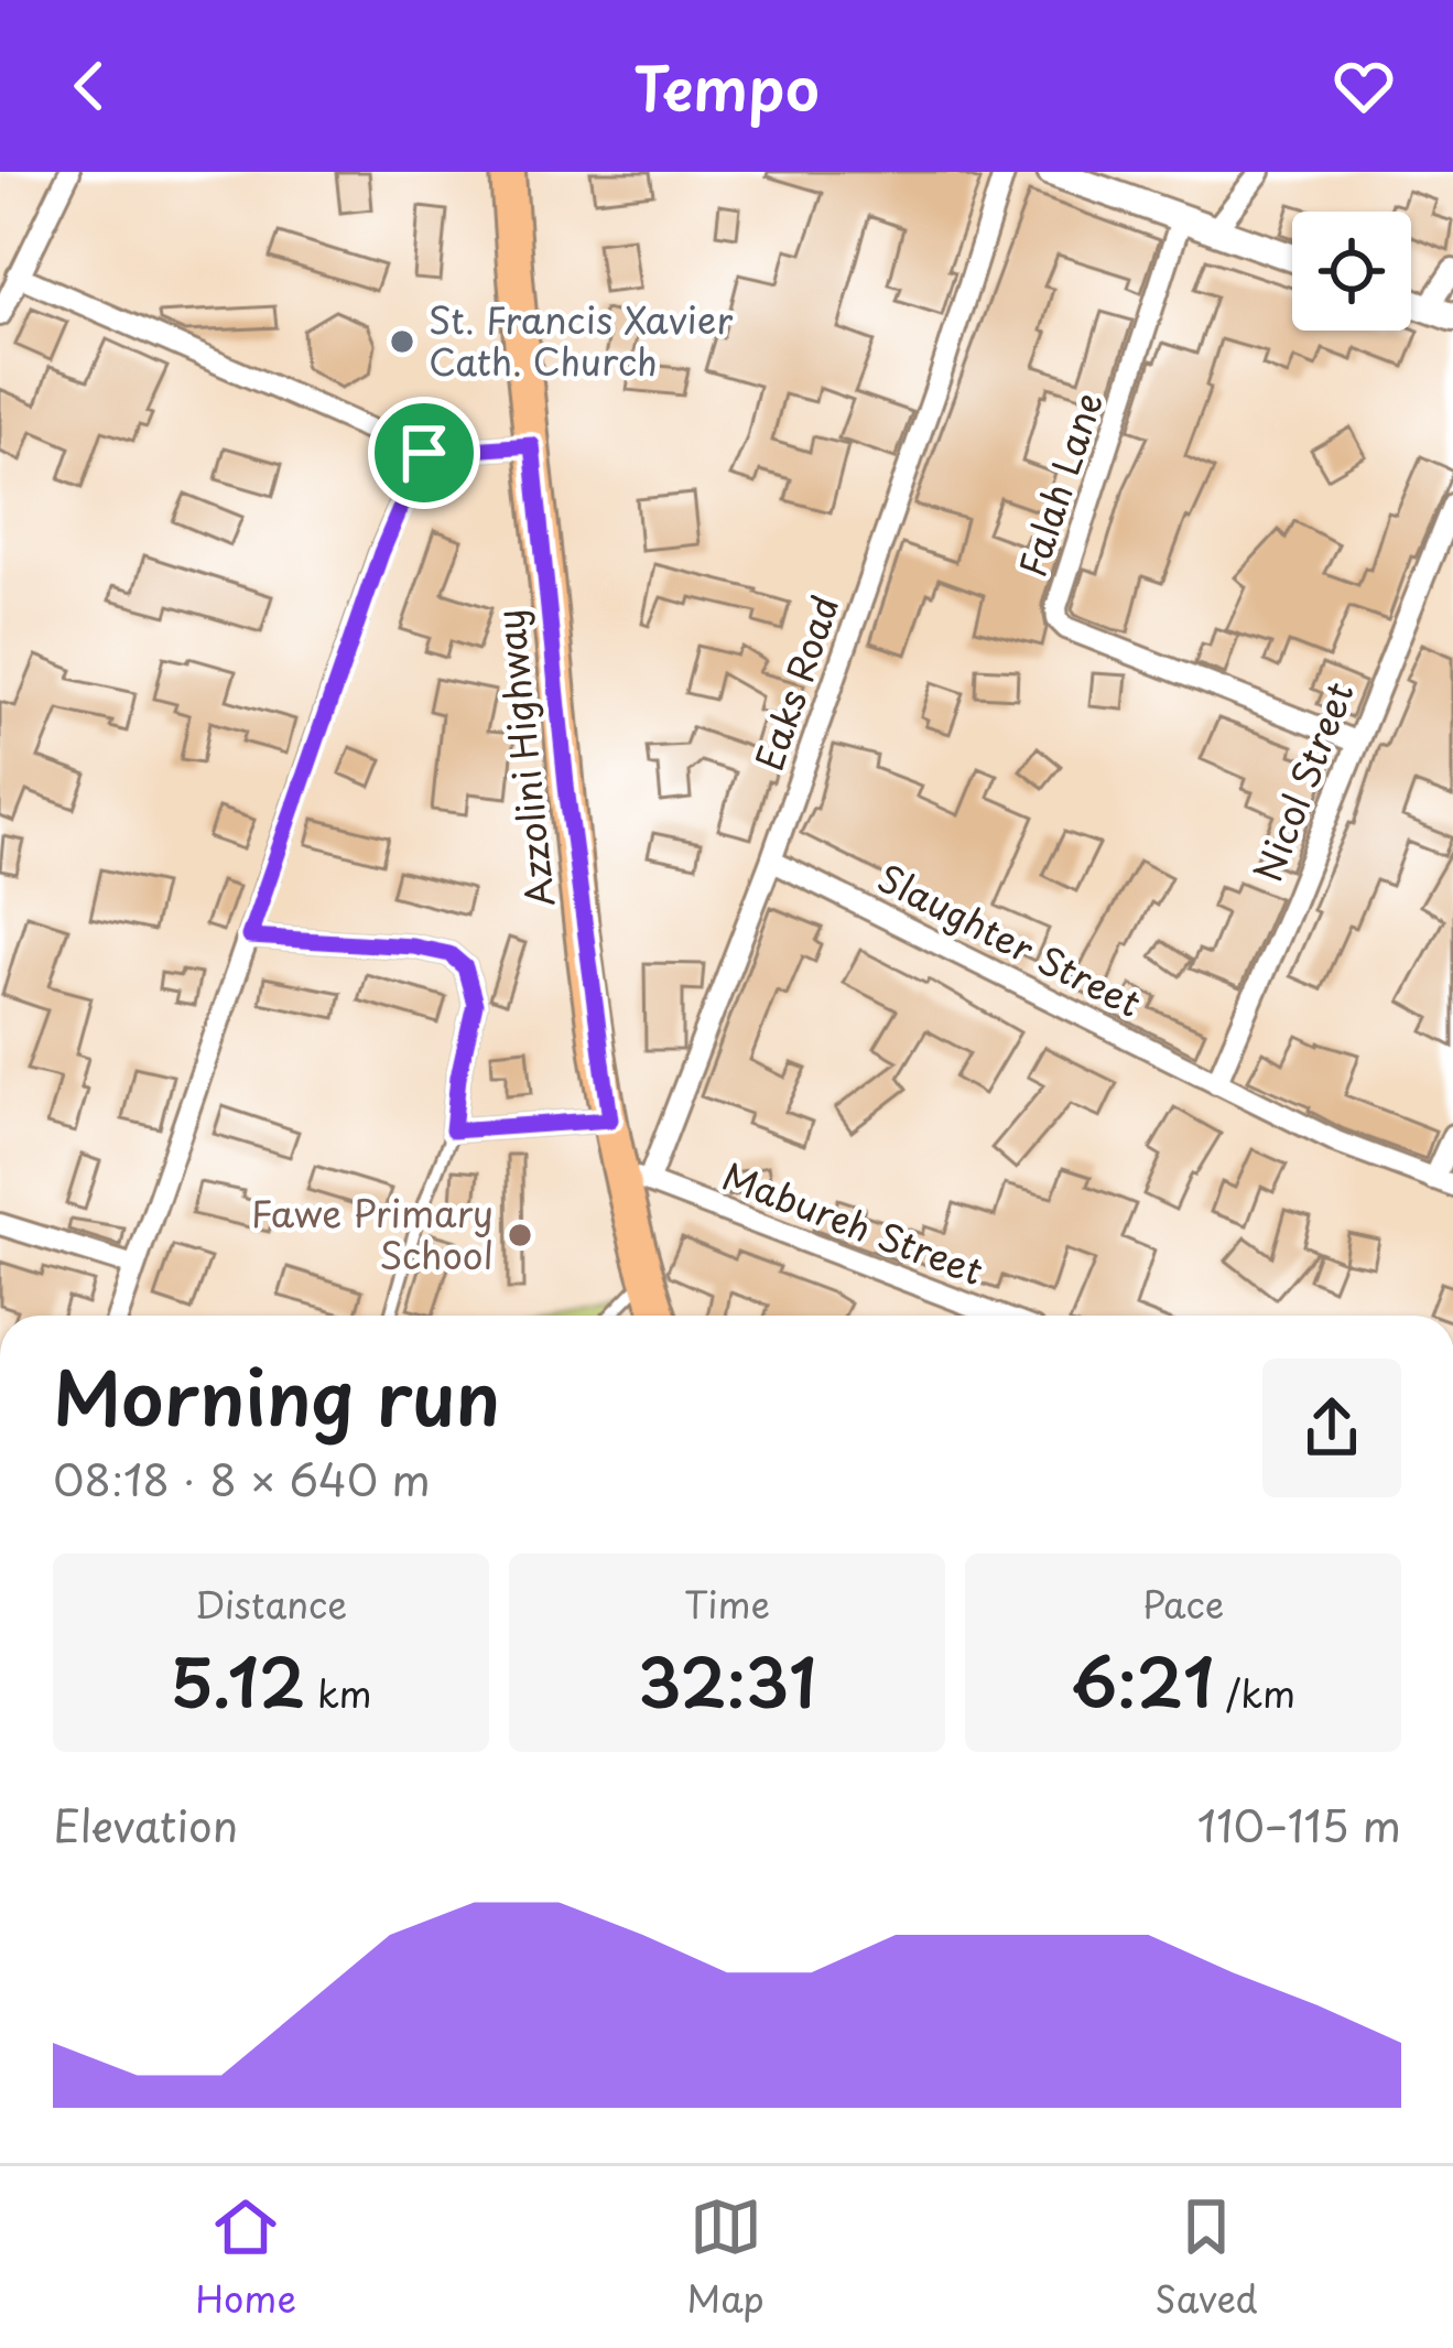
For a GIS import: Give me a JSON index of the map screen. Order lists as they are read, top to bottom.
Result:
{
  "streets": {
    "main road": ["Azzolini Highway"],
    "street": [
      "Falah Lane",
      "Eaks Road",
      "Nicol Street",
      "Slaughter Street",
      "Mabureh Street"
    ]
  },
  "crossings": [
    ["Falah Lane", "Nicol Street"],
    ["Eaks Road", "Azzolini Highway"],
    ["Eaks Road", "Slaughter Street"],
    ["Eaks Road", "Mabureh Street"],
    ["Azzolini Highway", "Mabureh Street"],
    ["Nicol Street", "Slaughter Street"]
  ],
  "places": ["St. Francis Xavier Cath. Church", "Fawe Primary School"],
  "page": {
    "header": "Tempo",
    "heading": ["Morning run", "08:18 · 8 × 640 m"],
    "stats": [
      ["Distance", "5.12 km"],
      ["Time", "32:31"],
      ["Pace", "6:21 /km"]
    ],
    "chart": ["Elevation", "110–115 m"],
    "tabs": ["Home", "Map", "Saved"]
  }
}
